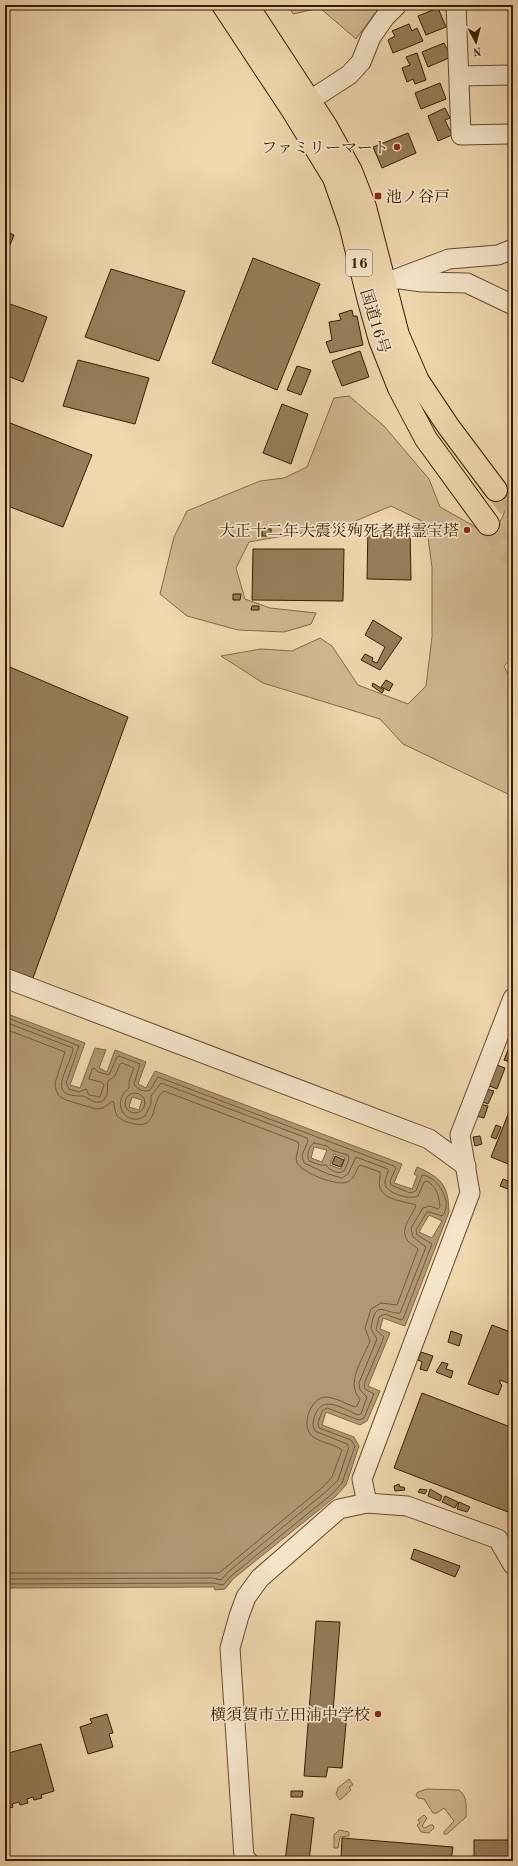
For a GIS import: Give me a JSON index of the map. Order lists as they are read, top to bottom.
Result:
{
  "streets": {
    "highway": ["16", "国道16号"]
  },
  "places": {
    "other": ["ファミリーマート", "大正十二年大震災殉死者群霊宝塔", "横須賀市立田浦中学校"],
    "transit": ["池ノ谷戸"]
  },
  "north": "bottom"
}
